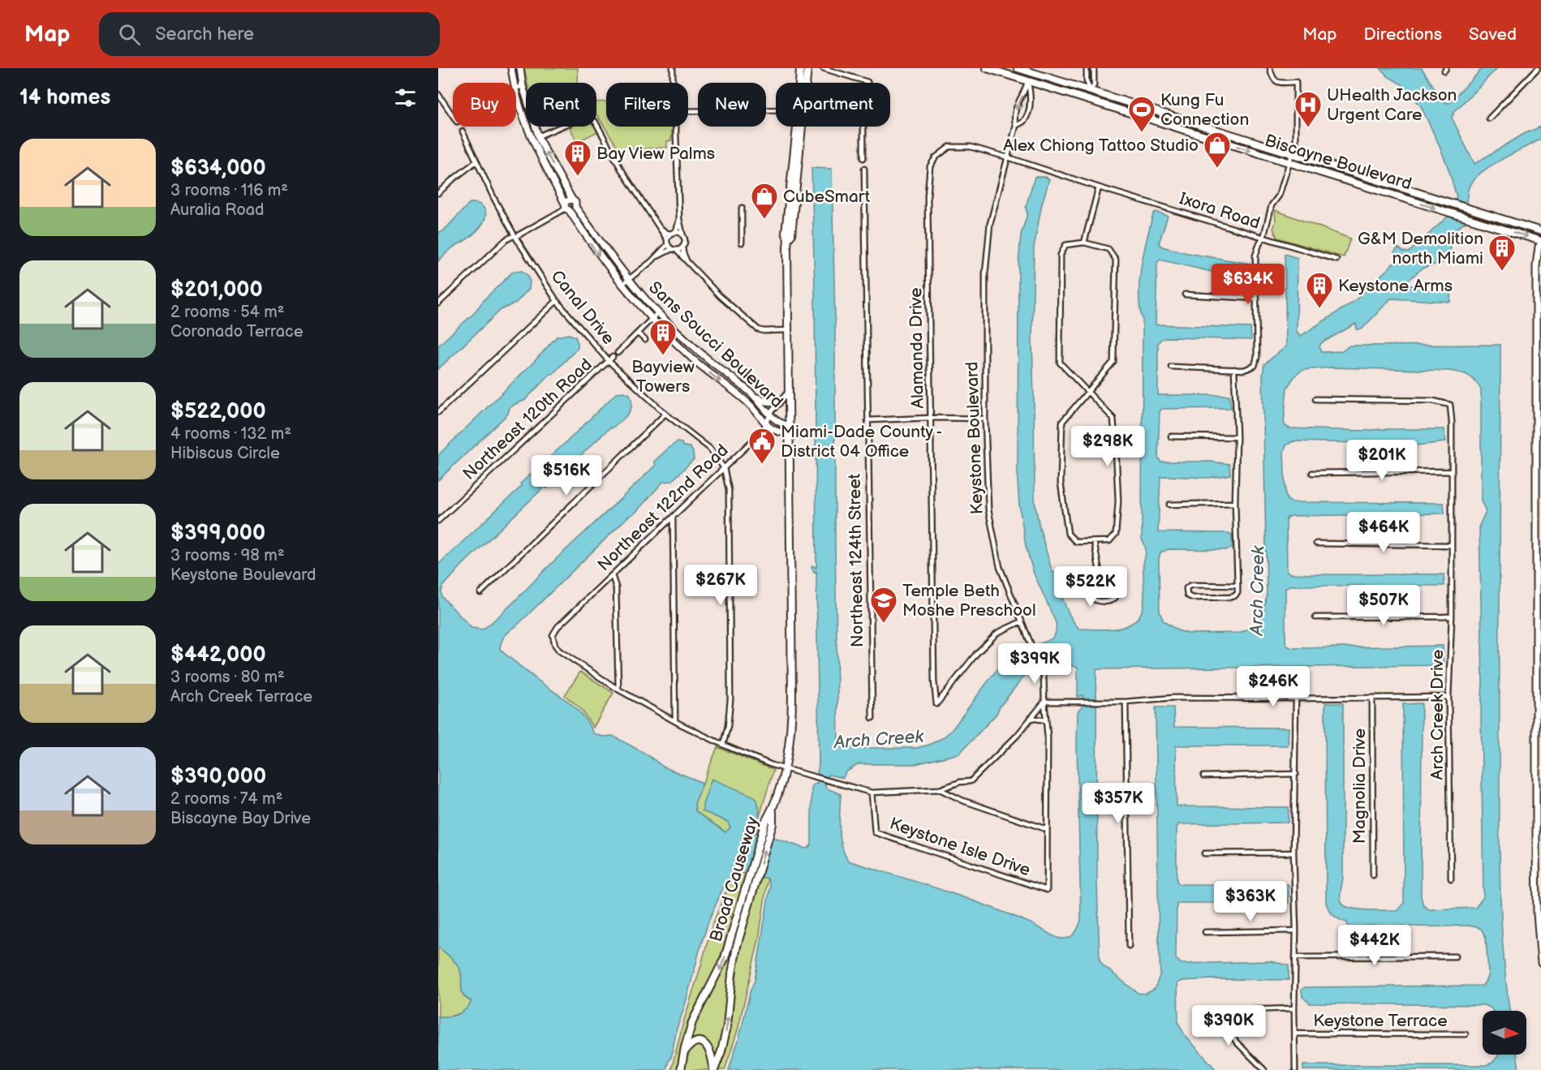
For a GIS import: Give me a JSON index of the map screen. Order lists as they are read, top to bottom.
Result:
{
  "streets": {
    "main road": ["Biscayne Boulevard", "Broad Causeway"],
    "street": [
      "Ixora Road",
      "Canal Drive",
      "Sans Soucci Boulevard",
      "Alamanda Drive",
      "Northeast 120th Road",
      "Keystone Boulevard",
      "Northeast 122nd Road",
      "Northeast 124th Street",
      "Arch Creek Drive",
      "Magnolia Drive",
      "Keystone Isle Drive",
      "Keystone Terrace"
    ]
  },
  "crossings": [
    ["Biscayne Boulevard", "Keystone Boulevard"],
    ["Ixora Road", "Alamanda Drive"],
    ["Ixora Road", "Keystone Boulevard"],
    ["Canal Drive", "Northeast 120th Road"],
    ["Canal Drive", "Northeast 122nd Road"],
    ["Sans Soucci Boulevard", "Northeast 122nd Road"],
    ["Sans Soucci Boulevard", "Broad Causeway"],
    ["Alamanda Drive", "Keystone Boulevard"],
    ["Keystone Boulevard", "Keystone Isle Drive"],
    ["Northeast 122nd Road", "Broad Causeway"]
  ],
  "water": ["Arch Creek"],
  "places": {
    "hospital": ["UHealth Jackson Urgent Care"],
    "sports": ["Kung Fu Connection"],
    "shop": ["Alex Chiong Tattoo Studio", "CubeSmart"],
    "building": [
      "Bay View Palms",
      "G&M Demolition north Miami",
      "Keystone Arms",
      "Bayview Towers"
    ],
    "public building": ["Miami-Dade County - District 04 Office"],
    "school or university": ["Temple Beth Moshe Preschool"]
  },
  "north": "right",
  "page": {
    "header": "Map",
    "search": "Search here",
    "nav": ["Map", "Directions", "Saved"],
    "heading": "14 homes",
    "chip": [
      "Buy",
      "Rent",
      "Filters",
      "New",
      "Apartment"
    ],
    "list": [
      {
        "name": "$634,000",
        "note": "3 rooms · 116 m² · Auralia Road"
      },
      {
        "name": "$201,000",
        "note": "2 rooms · 54 m² · Coronado Terrace"
      },
      {
        "name": "$522,000",
        "note": "4 rooms · 132 m² · Hibiscus Circle"
      },
      {
        "name": "$399,000",
        "note": "3 rooms · 98 m² · Keystone Boulevard"
      },
      {
        "name": "$442,000",
        "note": "3 rooms · 80 m² · Arch Creek Terrace"
      },
      {
        "name": "$390,000",
        "note": "2 rooms · 74 m² · Biscayne Bay Drive"
      }
    ],
    "price": [
      "$634K",
      "$298K",
      "$201K",
      "$516K",
      "$464K",
      "$267K",
      "$522K",
      "$507K",
      "$399K",
      "$246K",
      "$357K",
      "$363K",
      "$442K",
      "$390K"
    ]
  }
}
